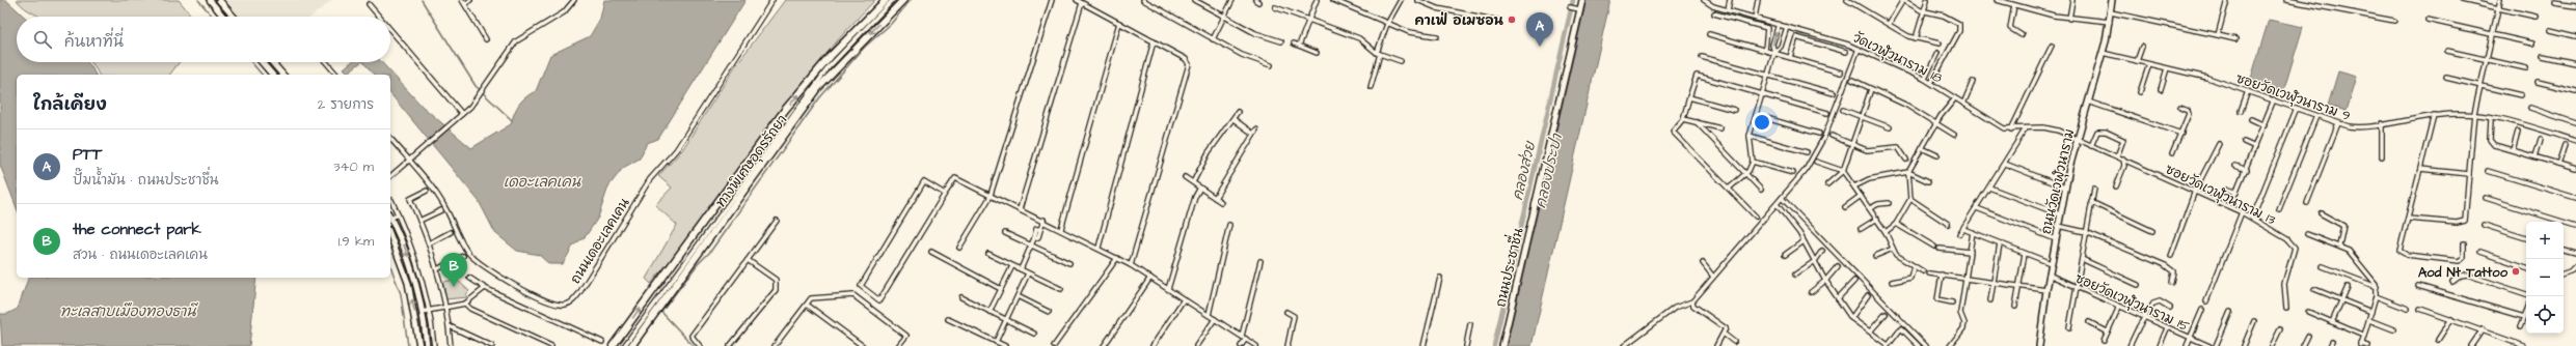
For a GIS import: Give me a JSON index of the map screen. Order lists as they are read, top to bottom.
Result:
{
  "streets": {
    "highway": ["ทางพิเศษอุดรรัถยา"],
    "street": [
      "วัดเวฬุวนาราม 18",
      "ซอยวัดเวฬุวนาราม 9",
      "ถนนวัดเวฬุวนาราม",
      "ซอยวัดเวฬุวนาราม 13",
      "ถนนเดอะเลคเคน",
      "ถนนประชาชื่น",
      "ซอยวัดเวฬุวนาราม 15"
    ]
  },
  "crossings": [
    ["วัดเวฬุวนาราม 18", "ถนนวัดเวฬุวนาราม"],
    ["วัดเวฬุวนาราม 18", "ซอยวัดเวฬุวนาราม 13"],
    ["ซอยวัดเวฬุวนาราม 9", "ถนนวัดเวฬุวนาราม"],
    ["ถนนวัดเวฬุวนาราม", "ซอยวัดเวฬุวนาราม 13"],
    ["ถนนวัดเวฬุวนาราม", "ซอยวัดเวฬุวนาราม 15"]
  ],
  "water": [
    "คลองส่วย",
    "คลองประปา",
    "เดอะเลคเคน",
    "ทะเลสาบเมืองทองธานี"
  ],
  "places": ["คาเฟ่ อเมซอน", "Aod Nt Tattoo"],
  "page": {
    "pins": ["A", "B"],
    "search": "ค้นหาที่นี่",
    "heading": ["ใกล้เคียง", "2 รายการ"],
    "list": [
      {
        "mark": "A",
        "name": "PTT",
        "note": "ปั๊มน้ำมัน · ถนนประชาชื่น",
        "value": "340 m"
      },
      {
        "mark": "B",
        "name": "the connect park",
        "note": "สวน · ถนนเดอะเลคเคน",
        "value": "1.9 km"
      }
    ],
    "map_buttons": ["+", "−"]
  }
}
